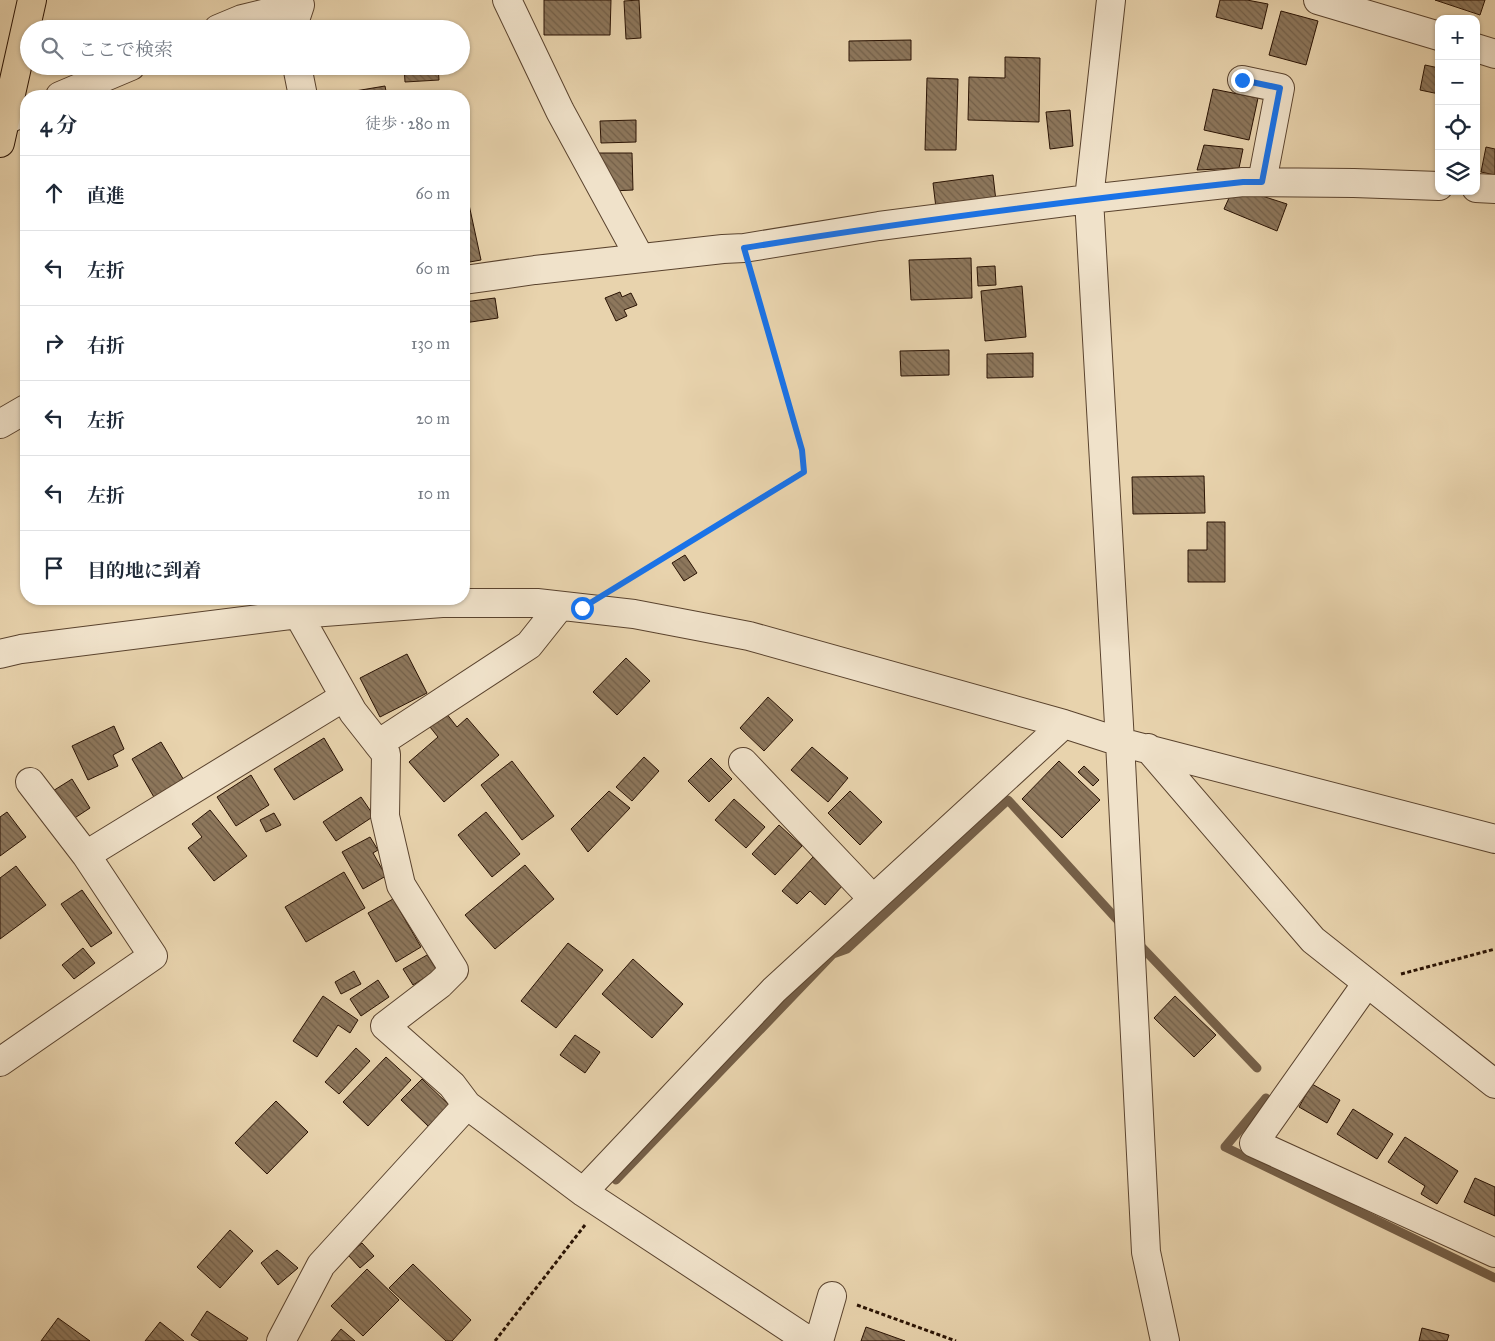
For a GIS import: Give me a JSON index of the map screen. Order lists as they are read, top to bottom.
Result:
{
  "page": {
    "map_buttons": ["+", "−"],
    "search": "ここで検索",
    "heading": ["4 分", "徒歩 · 280 m"],
    "list": [
      ["直進", "60 m"],
      ["左折", "60 m"],
      ["右折", "130 m"],
      ["左折", "20 m"],
      ["左折", "10 m"],
      "目的地に到着"
    ]
  }
}
